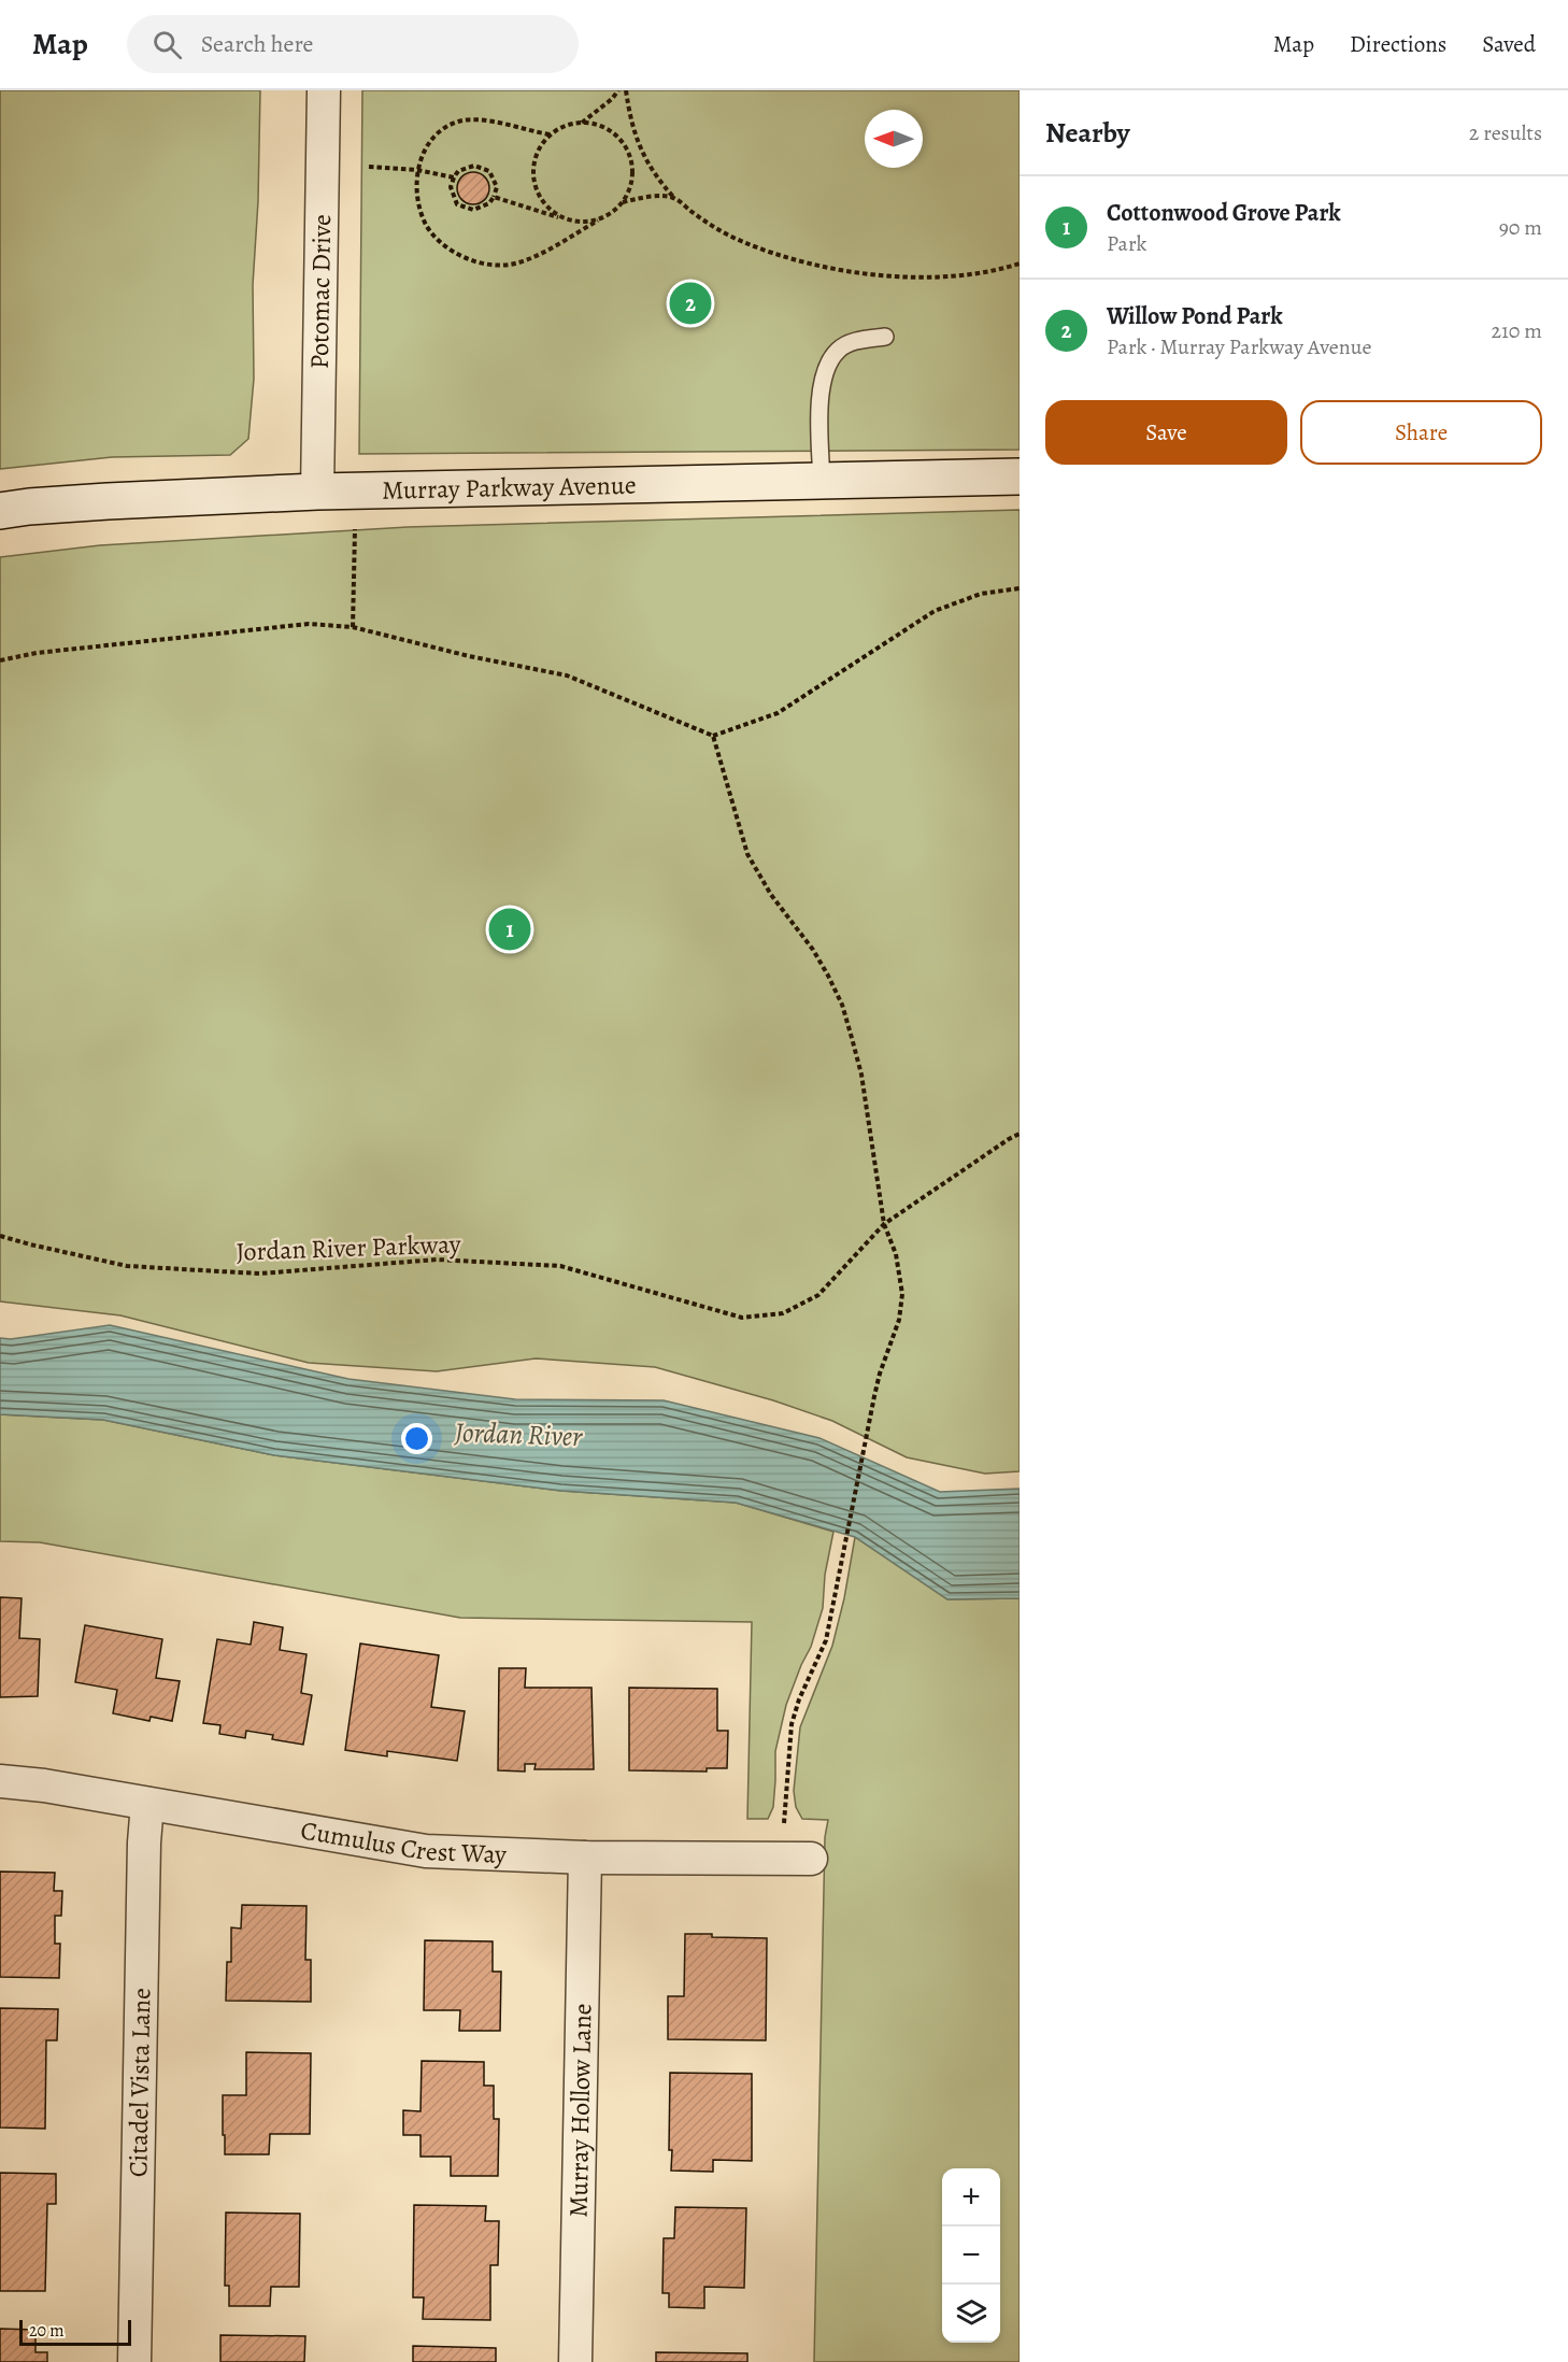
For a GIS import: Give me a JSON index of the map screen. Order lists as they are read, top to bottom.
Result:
{
  "streets": {
    "street": [
      "Potomac Drive",
      "Murray Parkway Avenue",
      "Cumulus Crest Way",
      "Citadel Vista Lane",
      "Murray Hollow Lane"
    ],
    "path": ["Jordan River Parkway"]
  },
  "crossings": [
    ["Potomac Drive", "Murray Parkway Avenue"],
    ["Cumulus Crest Way", "Citadel Vista Lane"],
    ["Cumulus Crest Way", "Murray Hollow Lane"]
  ],
  "water": ["Jordan River"],
  "scale_bar": "20 m",
  "north": "left",
  "page": {
    "header": "Map",
    "search": "Search here",
    "nav": ["Map", "Directions", "Saved"],
    "heading": ["Nearby", "2 results"],
    "list": [
      {
        "mark": "1",
        "name": "Cottonwood Grove Park",
        "note": "Park",
        "value": "90 m"
      },
      {
        "mark": "2",
        "name": "Willow Pond Park",
        "note": "Park · Murray Parkway Avenue",
        "value": "210 m"
      }
    ],
    "pins": ["2", "1"],
    "buttons": ["Save", "Share"],
    "map_buttons": ["+", "−"],
    "scale": "20 m"
  }
}
